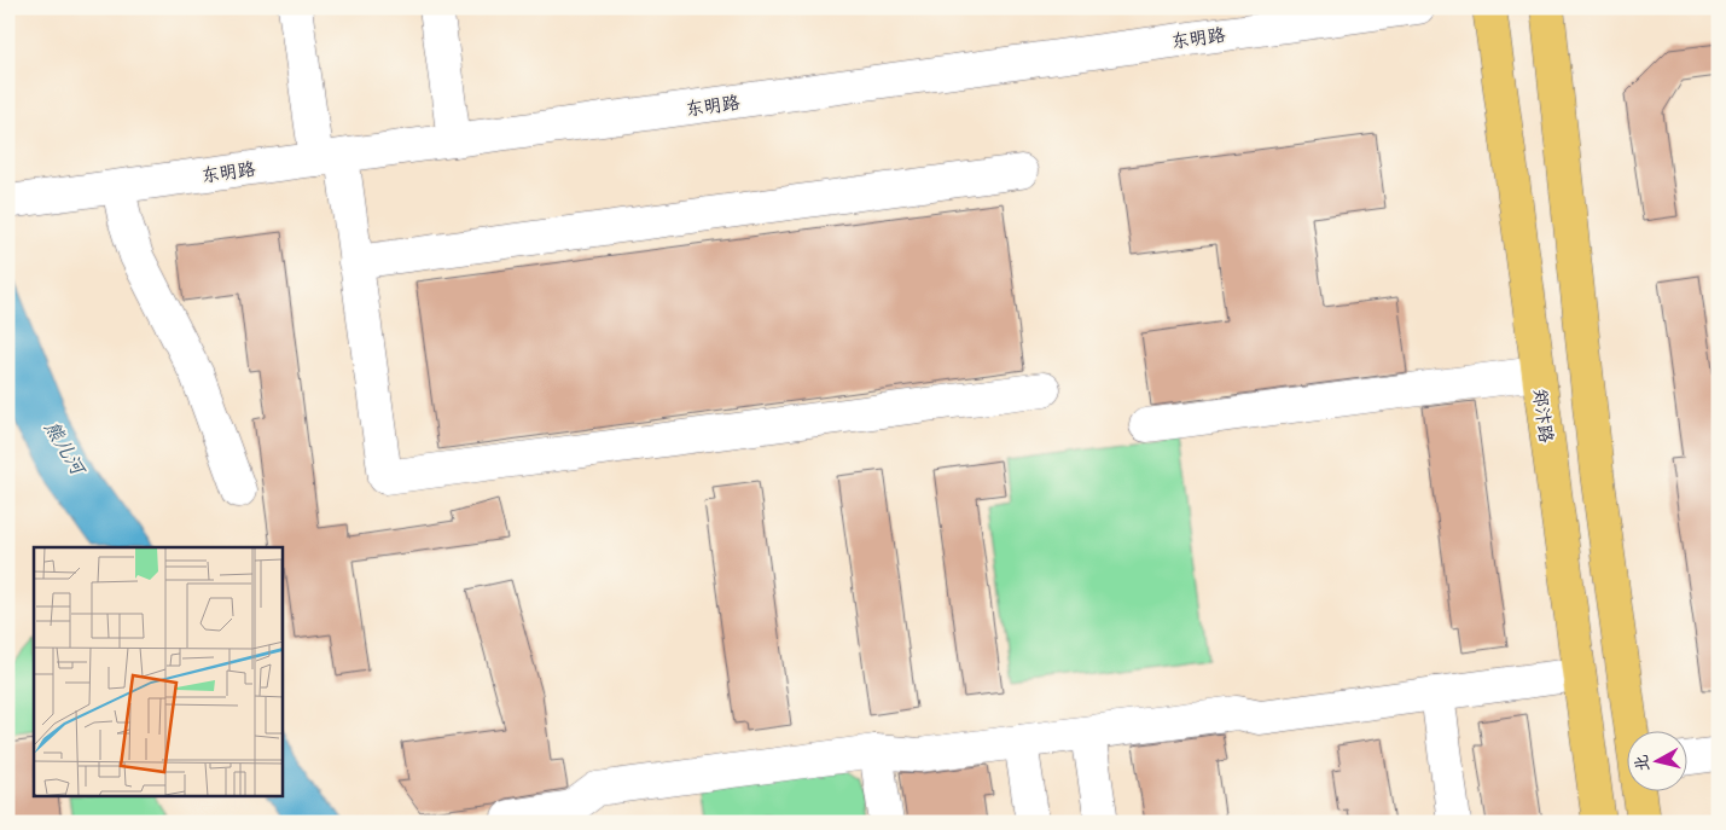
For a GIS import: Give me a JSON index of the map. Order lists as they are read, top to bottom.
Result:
{
  "streets": {
    "main road": ["郑汴路"],
    "street": ["东明路"]
  },
  "water": ["熊儿河"],
  "north": "left"
}
